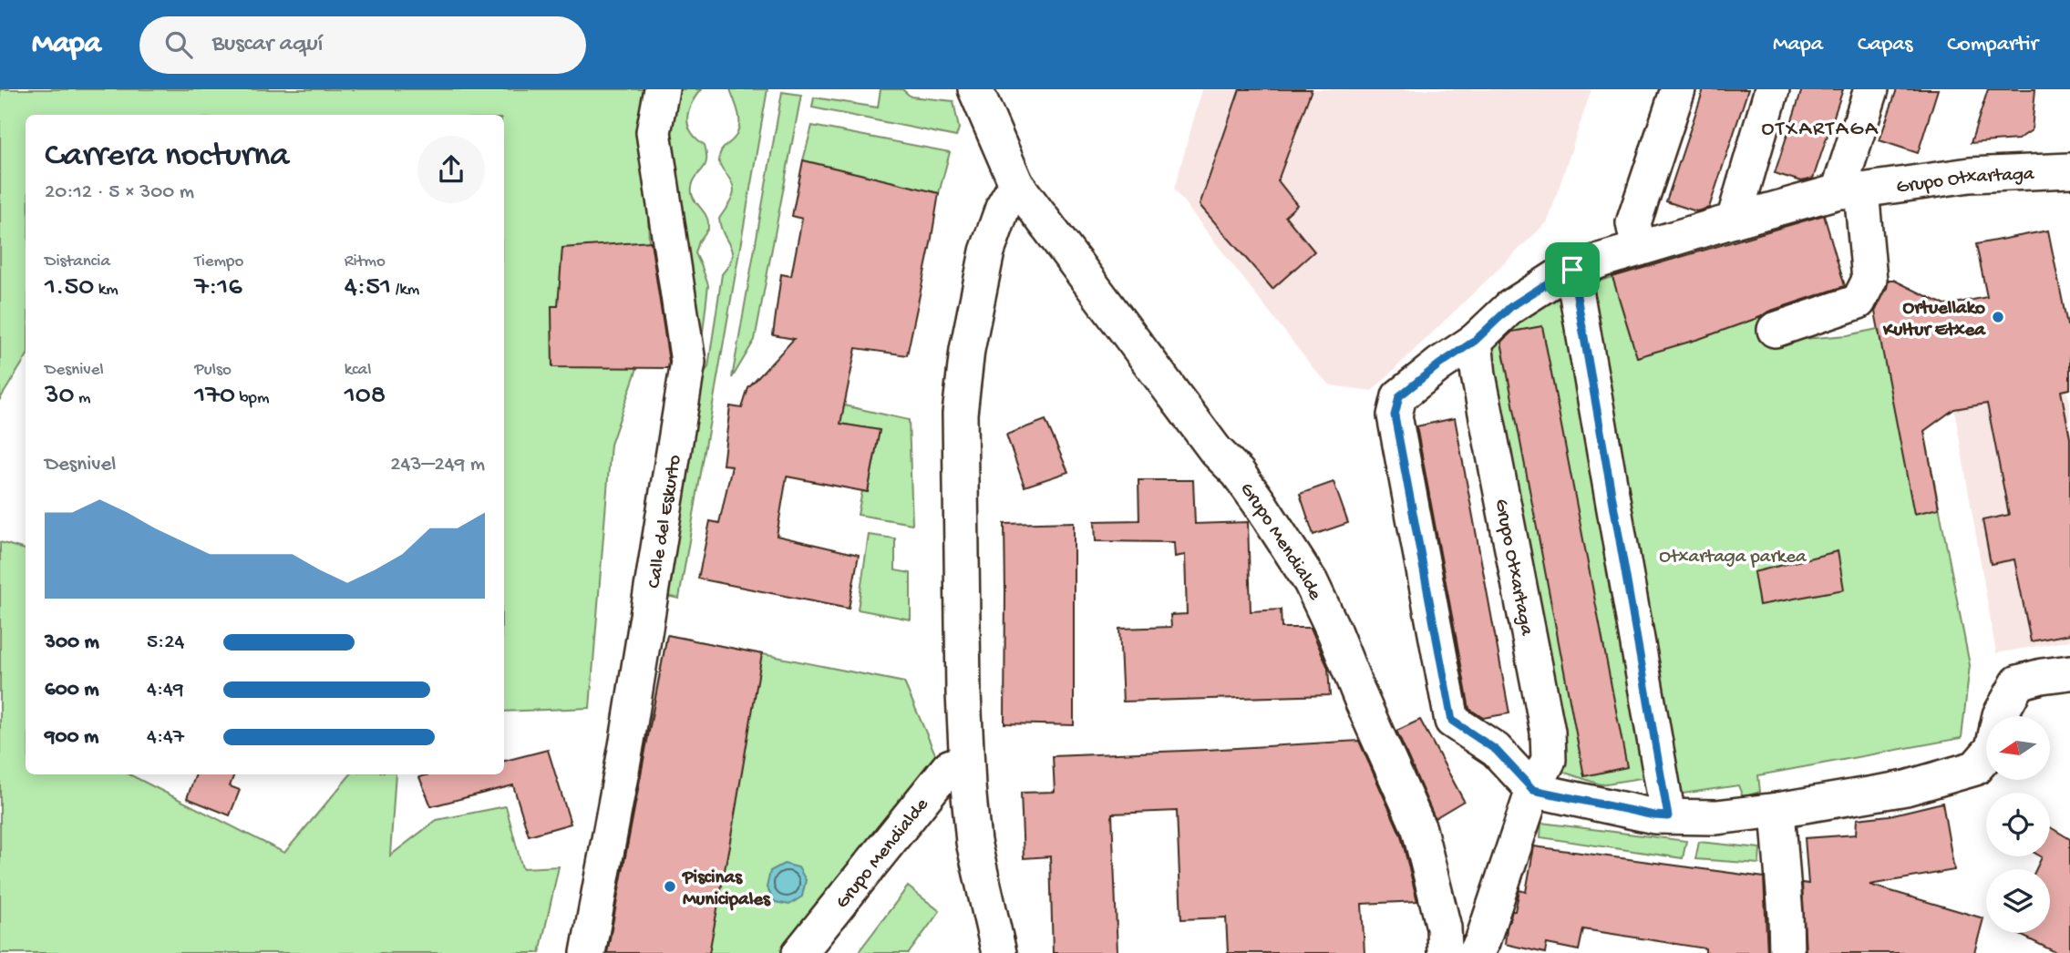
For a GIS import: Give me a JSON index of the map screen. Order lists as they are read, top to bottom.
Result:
{
  "streets": {
    "street": ["Grupo Otxartaga", "Calle del Eskurto", "Grupo Mendialde"]
  },
  "crossings": [
    ["Grupo Otxartaga", "Grupo Mendialde"]
  ],
  "districts": ["OTXARTAGA"],
  "parks": ["Otxartaga parkea"],
  "places": ["Ortuellako Kultur Etxea", "Piscinas Municipales"],
  "north": "left",
  "page": {
    "header": "Mapa",
    "search": "Buscar aquí",
    "nav": ["Mapa", "Capas", "Compartir"],
    "heading": ["Carrera nocturna", "20:12 · 5 × 300 m"],
    "stats": [
      ["Distancia", "1.50 km"],
      ["Tiempo", "7:16"],
      ["Ritmo", "4:51 /km"],
      ["Desnivel", "30 m"],
      ["Pulso", "170 bpm"],
      ["kcal", "108"]
    ],
    "chart": ["Desnivel", "243–249 m"],
    "list": [
      {
        "name": "300 m",
        "note": "5:24"
      },
      {
        "name": "600 m",
        "note": "4:49"
      },
      {
        "name": "900 m",
        "note": "4:47"
      }
    ]
  }
}
